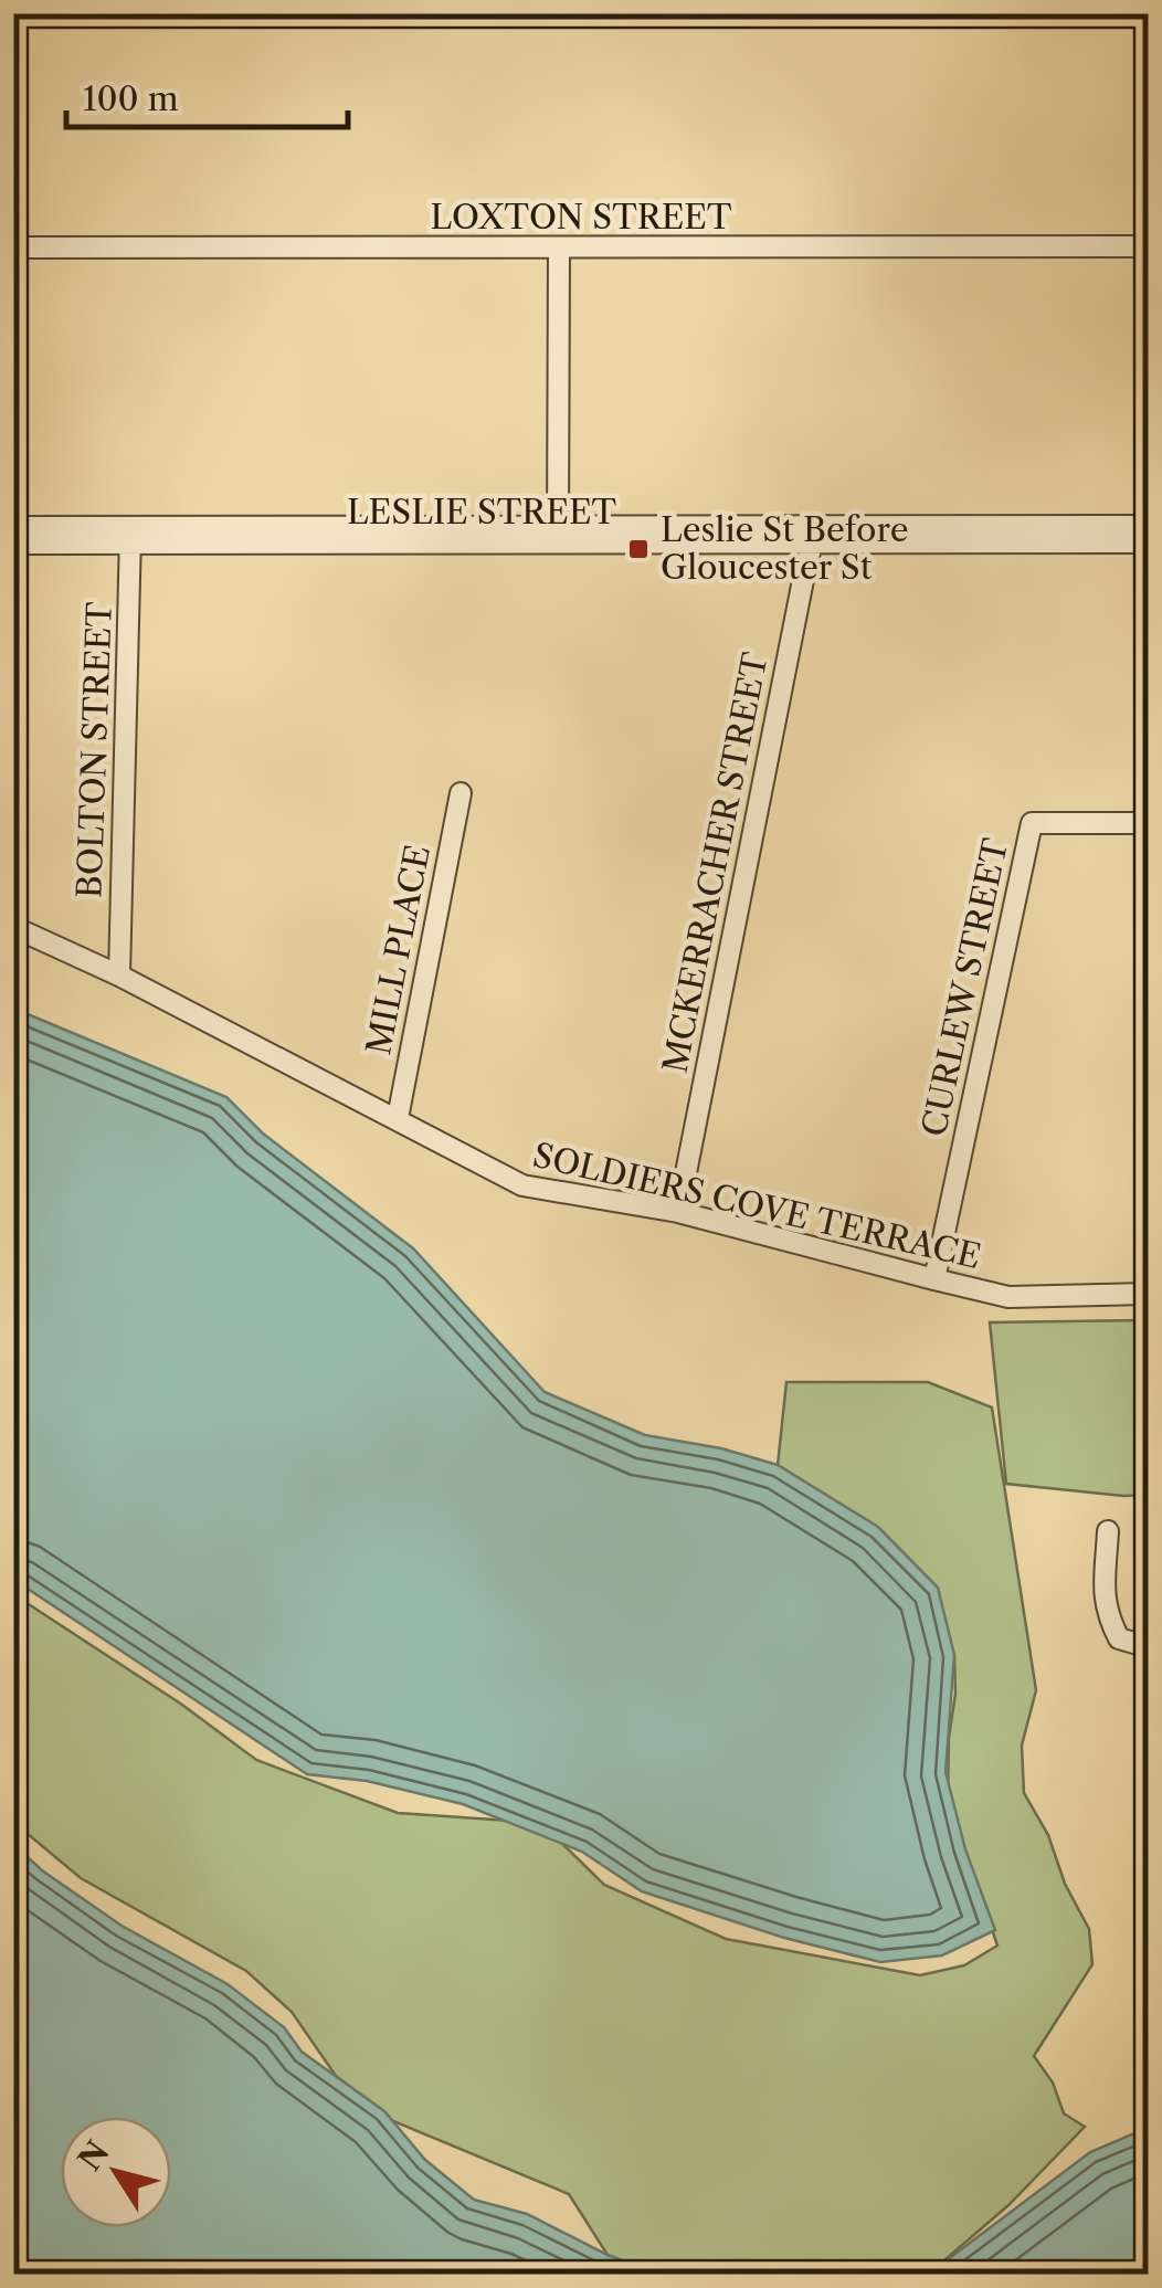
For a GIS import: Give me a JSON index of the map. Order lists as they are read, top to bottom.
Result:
{
  "streets": {
    "street": [
      "LOXTON STREET",
      "LESLIE STREET",
      "BOLTON STREET",
      "MCKERRACHER STREET",
      "MILL PLACE",
      "CURLEW STREET",
      "SOLDIERS COVE TERRACE"
    ]
  },
  "crossings": [
    ["LESLIE STREET", "BOLTON STREET"],
    ["LESLIE STREET", "MCKERRACHER STREET"],
    ["BOLTON STREET", "SOLDIERS COVE TERRACE"],
    ["MCKERRACHER STREET", "SOLDIERS COVE TERRACE"],
    ["MILL PLACE", "SOLDIERS COVE TERRACE"],
    ["CURLEW STREET", "SOLDIERS COVE TERRACE"]
  ],
  "places": {
    "transit": ["Leslie St Before Gloucester St"]
  },
  "scale_bar": "100 m",
  "north": "top left"
}
